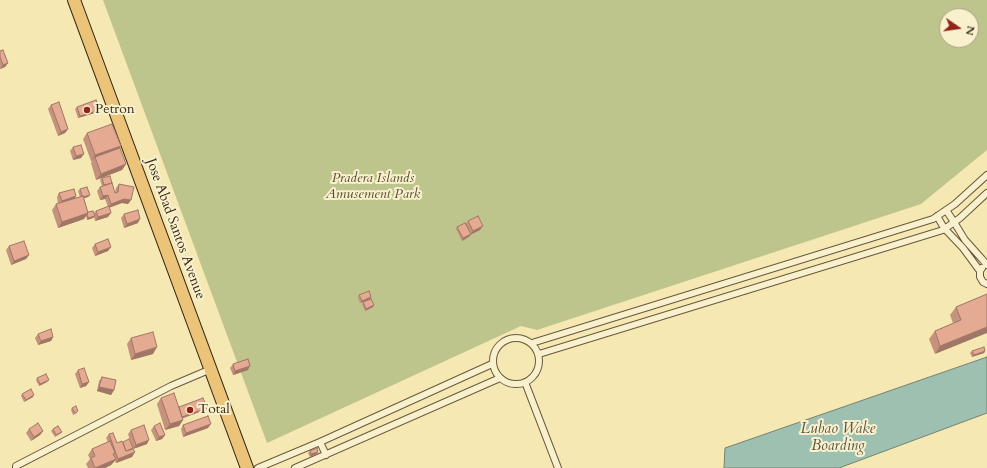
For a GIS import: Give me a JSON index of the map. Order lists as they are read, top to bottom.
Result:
{
  "streets": {
    "highway": ["Jose Abad Santos Avenue"]
  },
  "water": ["Lubao Wake Boarding"],
  "parks": ["Pradera Islands Amusement Park"],
  "places": ["Petron", "Total"],
  "north": "right"
}
